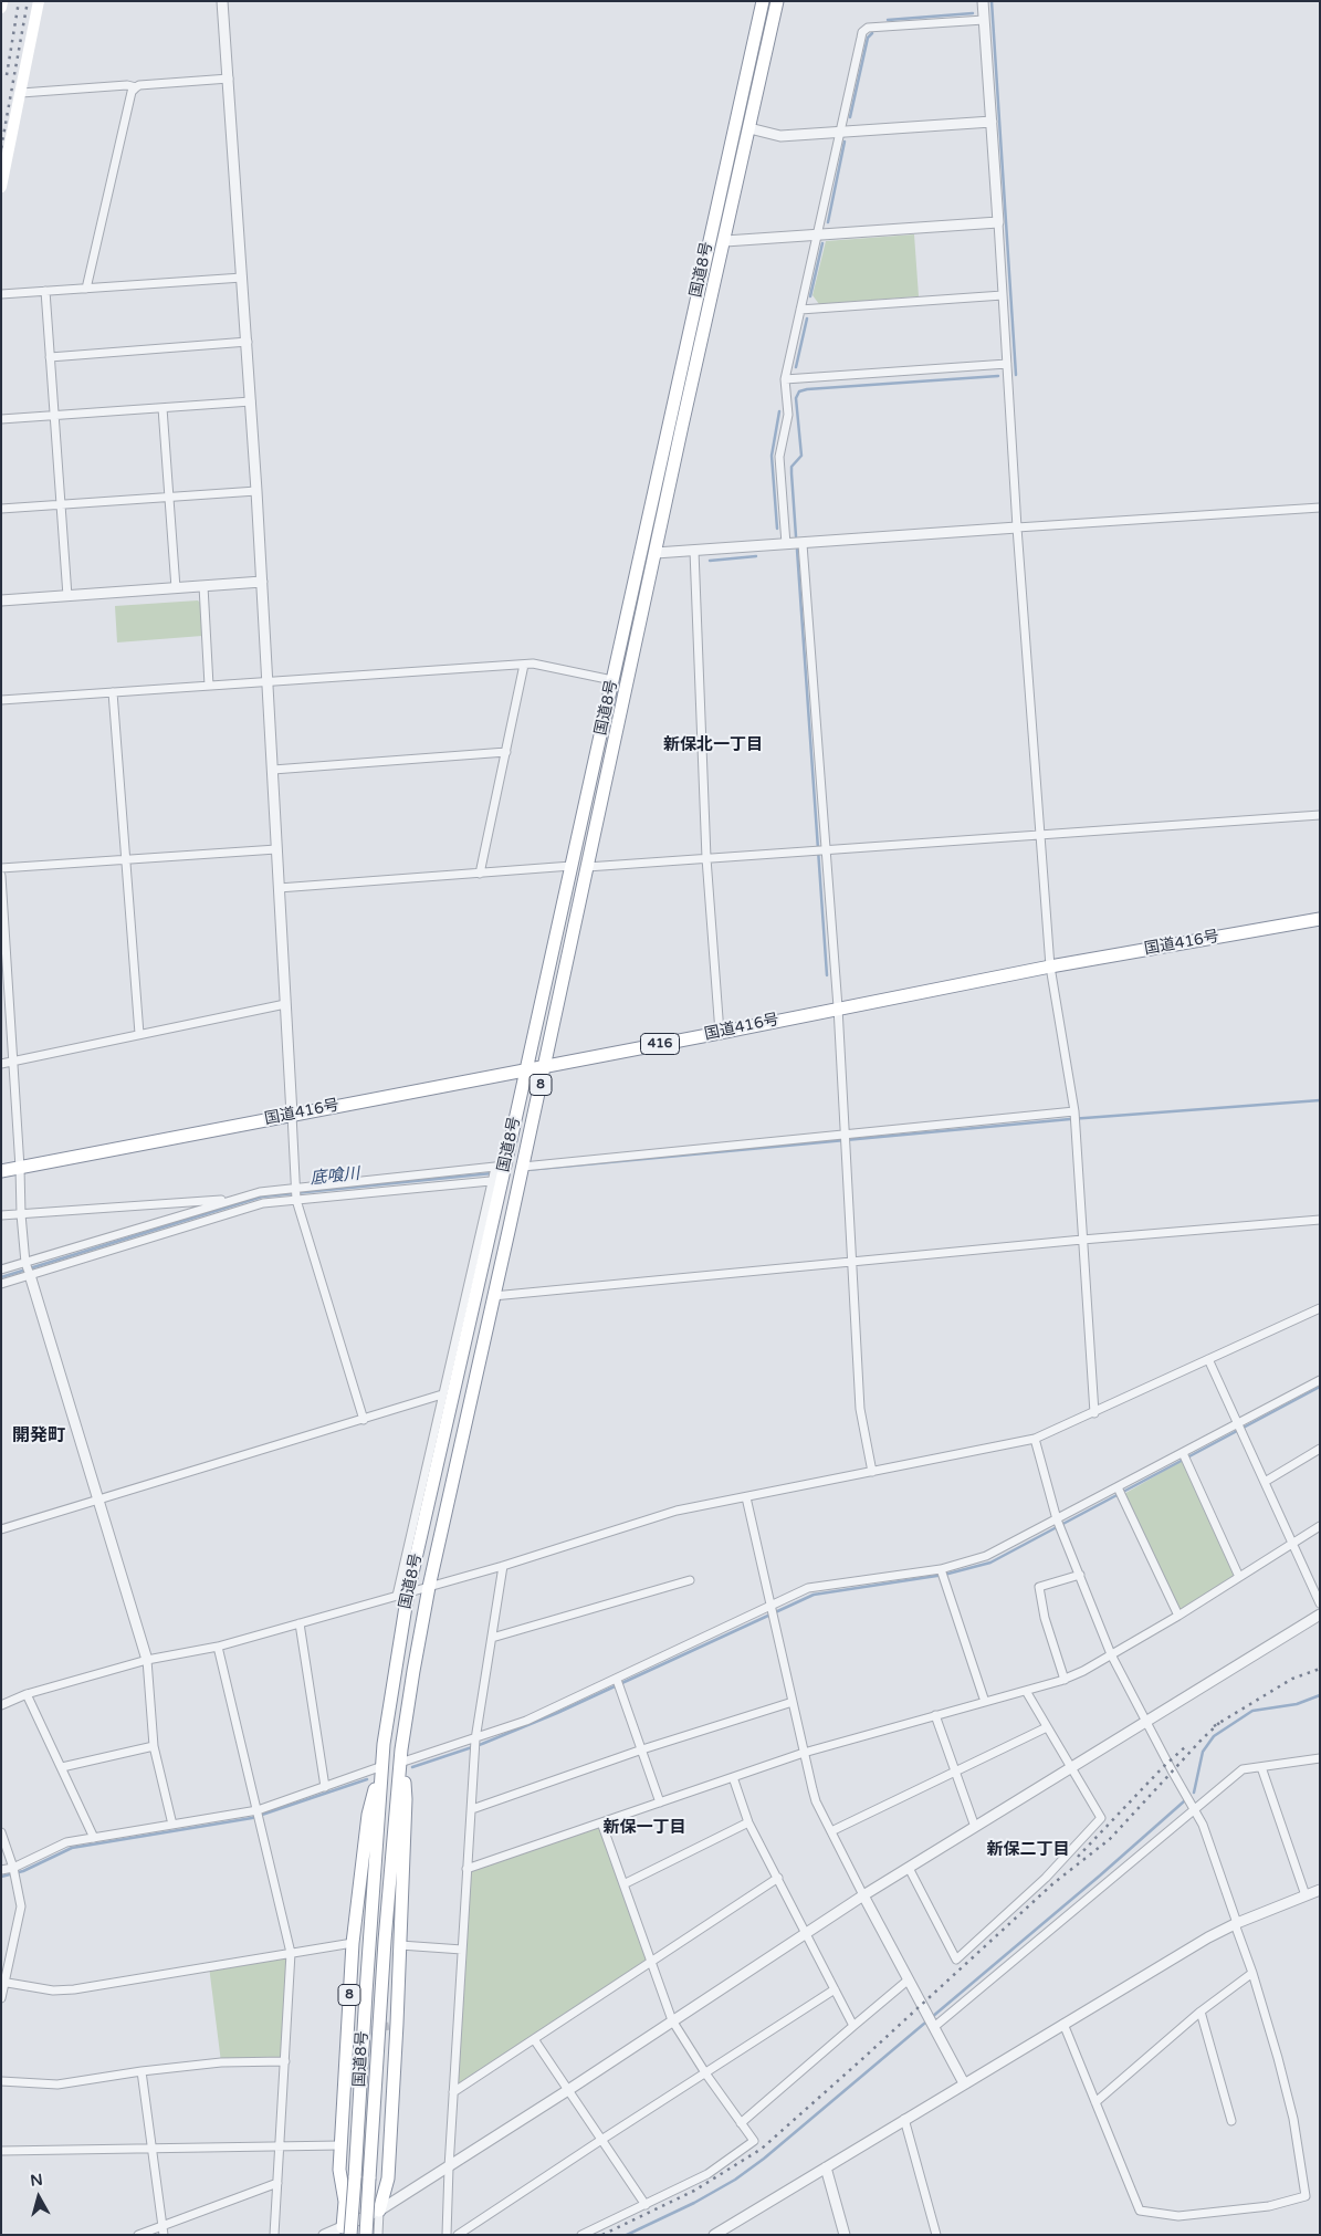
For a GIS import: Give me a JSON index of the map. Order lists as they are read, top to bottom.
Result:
{
  "streets": {
    "highway": [
      "国道8号",
      "国道416号",
      "416",
      "8"
    ]
  },
  "crossings": [
    ["国道8号", "国道416号"],
    ["国道8号", "8"]
  ],
  "districts": [
    "新保北一丁目",
    "開発町",
    "新保一丁目",
    "新保二丁目"
  ],
  "water": ["底喰川"],
  "north": "top"
}
